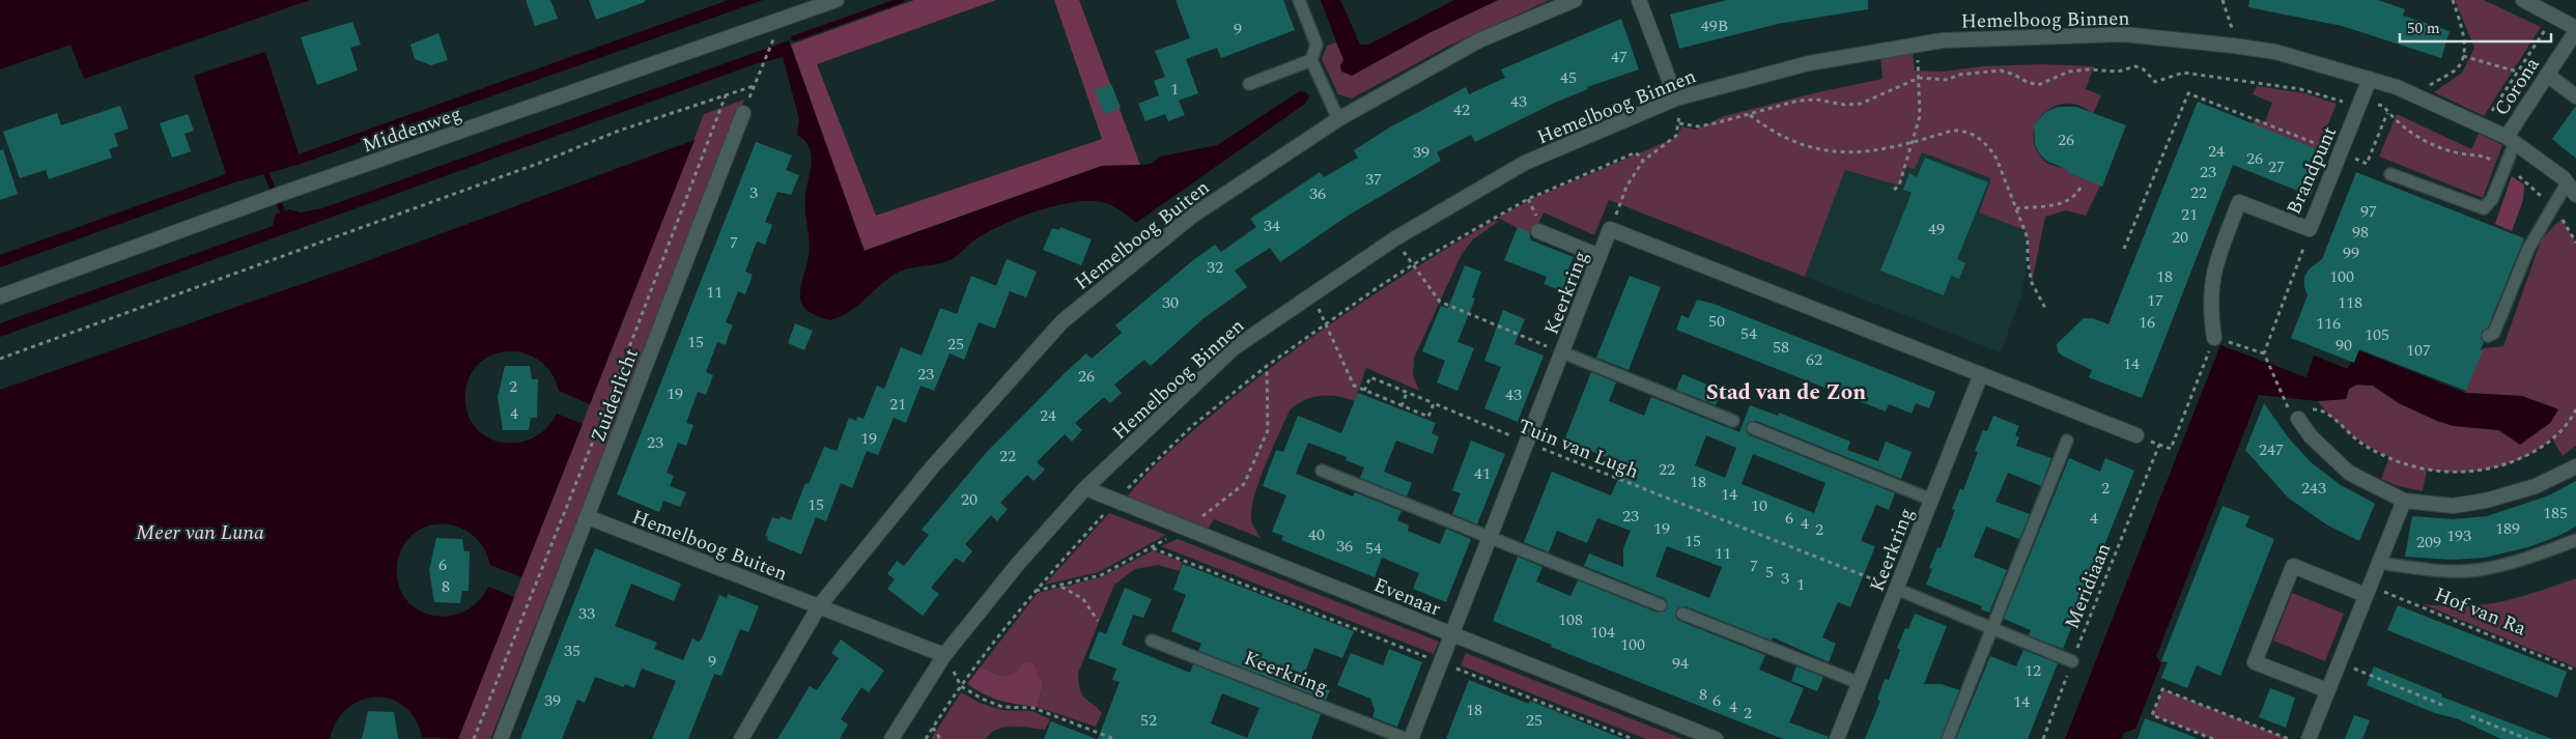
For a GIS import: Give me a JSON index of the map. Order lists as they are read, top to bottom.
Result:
{
  "streets": {
    "street": [
      "Hemelboog Binnen",
      "Corona",
      "Middenweg",
      "Brandpunt",
      "Hemelboog Buiten",
      "Keerkring",
      "Zuiderlicht",
      "Evenaar"
    ],
    "path": ["Tuin van Lugh", "Meridiaan", "Hof van Ra"]
  },
  "crossings": [
    ["Hemelboog Binnen", "Corona"],
    ["Hemelboog Binnen", "Brandpunt"],
    ["Hemelboog Binnen", "Hemelboog Buiten"],
    ["Hemelboog Binnen", "Evenaar"],
    ["Brandpunt", "Meridiaan"],
    ["Hemelboog Buiten", "Zuiderlicht"],
    ["Keerkring", "Tuin van Lugh"],
    ["Keerkring", "Evenaar"]
  ],
  "districts": ["Stad van de Zon"],
  "water": ["Meer van Luna"],
  "house_numbers": [
    "49B",
    "9",
    "47",
    "45",
    "1",
    "43",
    "42",
    "26",
    "24",
    "39",
    "26",
    "27",
    "23",
    "37",
    "3",
    "22",
    "36",
    "97",
    "21",
    "34",
    "49",
    "98",
    "20",
    "7",
    "99",
    "32",
    "18",
    "100",
    "11",
    "17",
    "30",
    "118",
    "50",
    "16",
    "116",
    "54",
    "105",
    "15",
    "25",
    "90",
    "58",
    "107",
    "62",
    "14",
    "23",
    "26",
    "2",
    "19",
    "43",
    "21",
    "4",
    "24",
    "19",
    "23",
    "247",
    "22",
    "22",
    "41",
    "18",
    "2",
    "243",
    "14",
    "20",
    "15",
    "10",
    "185",
    "23",
    "6",
    "4",
    "4",
    "19",
    "189",
    "2",
    "40",
    "193",
    "15",
    "209",
    "36",
    "54",
    "11",
    "6",
    "7",
    "5",
    "3",
    "1",
    "8",
    "33",
    "108",
    "104",
    "100",
    "35",
    "9",
    "94",
    "12",
    "8",
    "39",
    "6",
    "14",
    "4",
    "18",
    "2",
    "52",
    "25"
  ],
  "scale_bar": "50 m"
}
